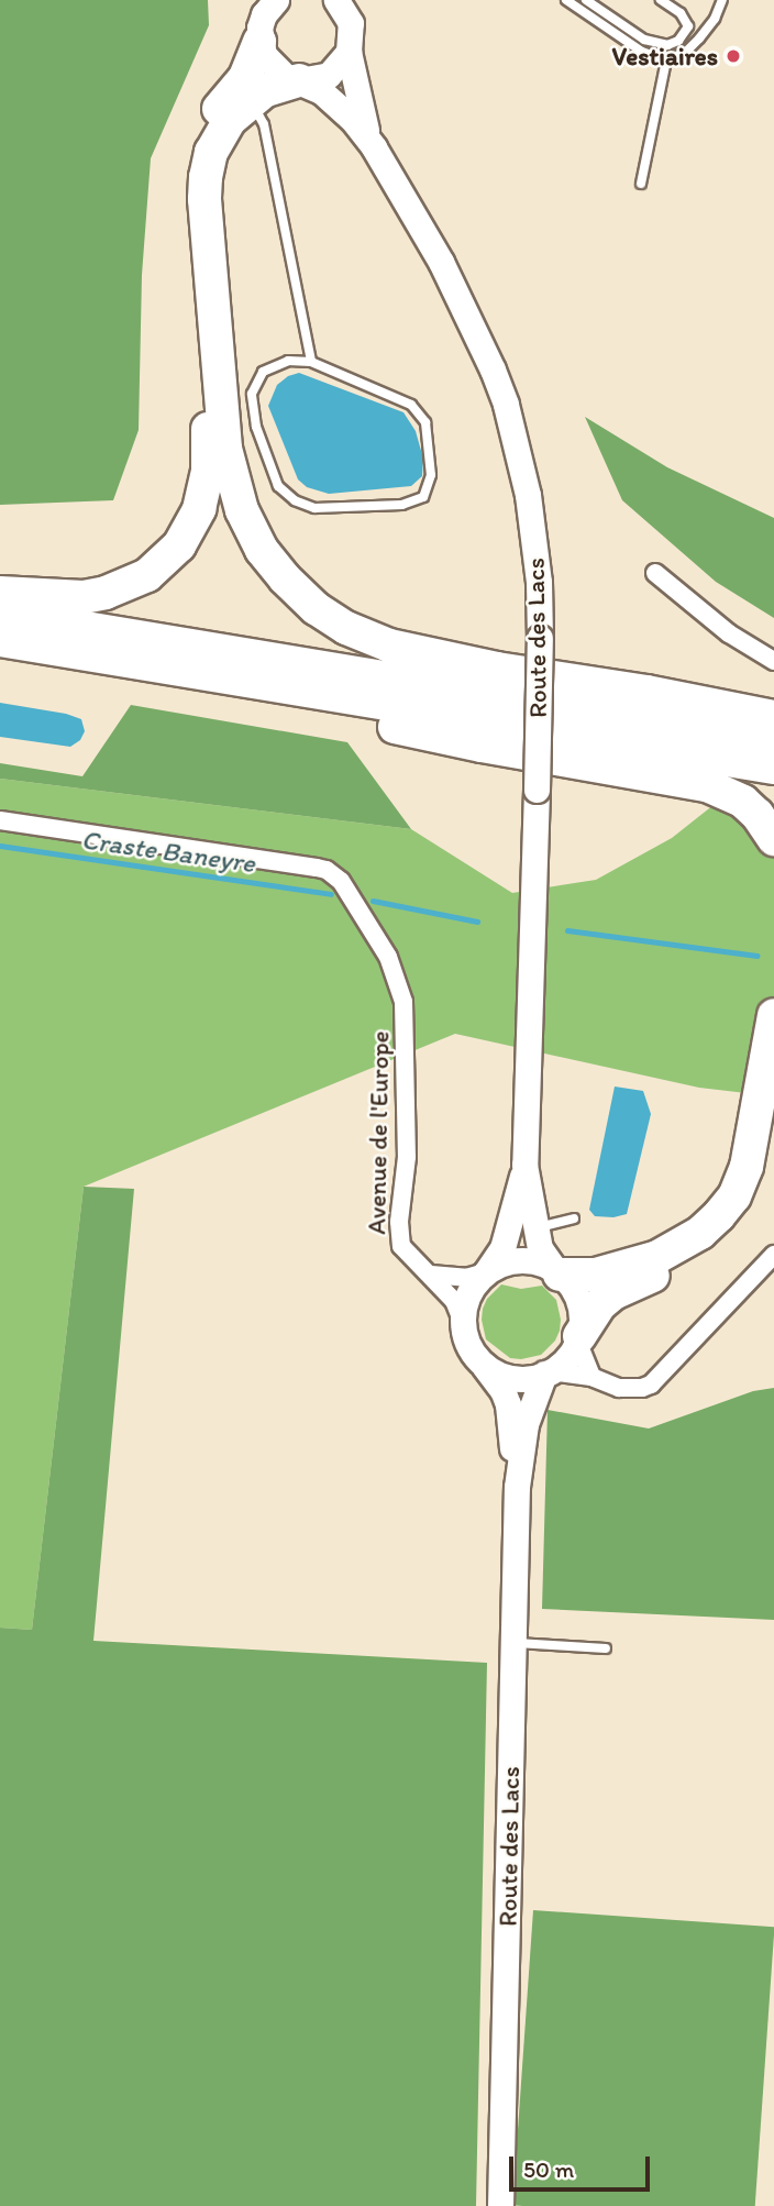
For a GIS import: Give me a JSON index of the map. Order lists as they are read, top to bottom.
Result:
{
  "streets": {
    "main road": ["Route des Lacs"],
    "street": ["Avenue de l'Europe"]
  },
  "crossings": [
    ["Route des Lacs", "Avenue de l'Europe"]
  ],
  "water": ["Craste Baneyre"],
  "places": ["Vestiaires"],
  "scale_bar": "50 m"
}
